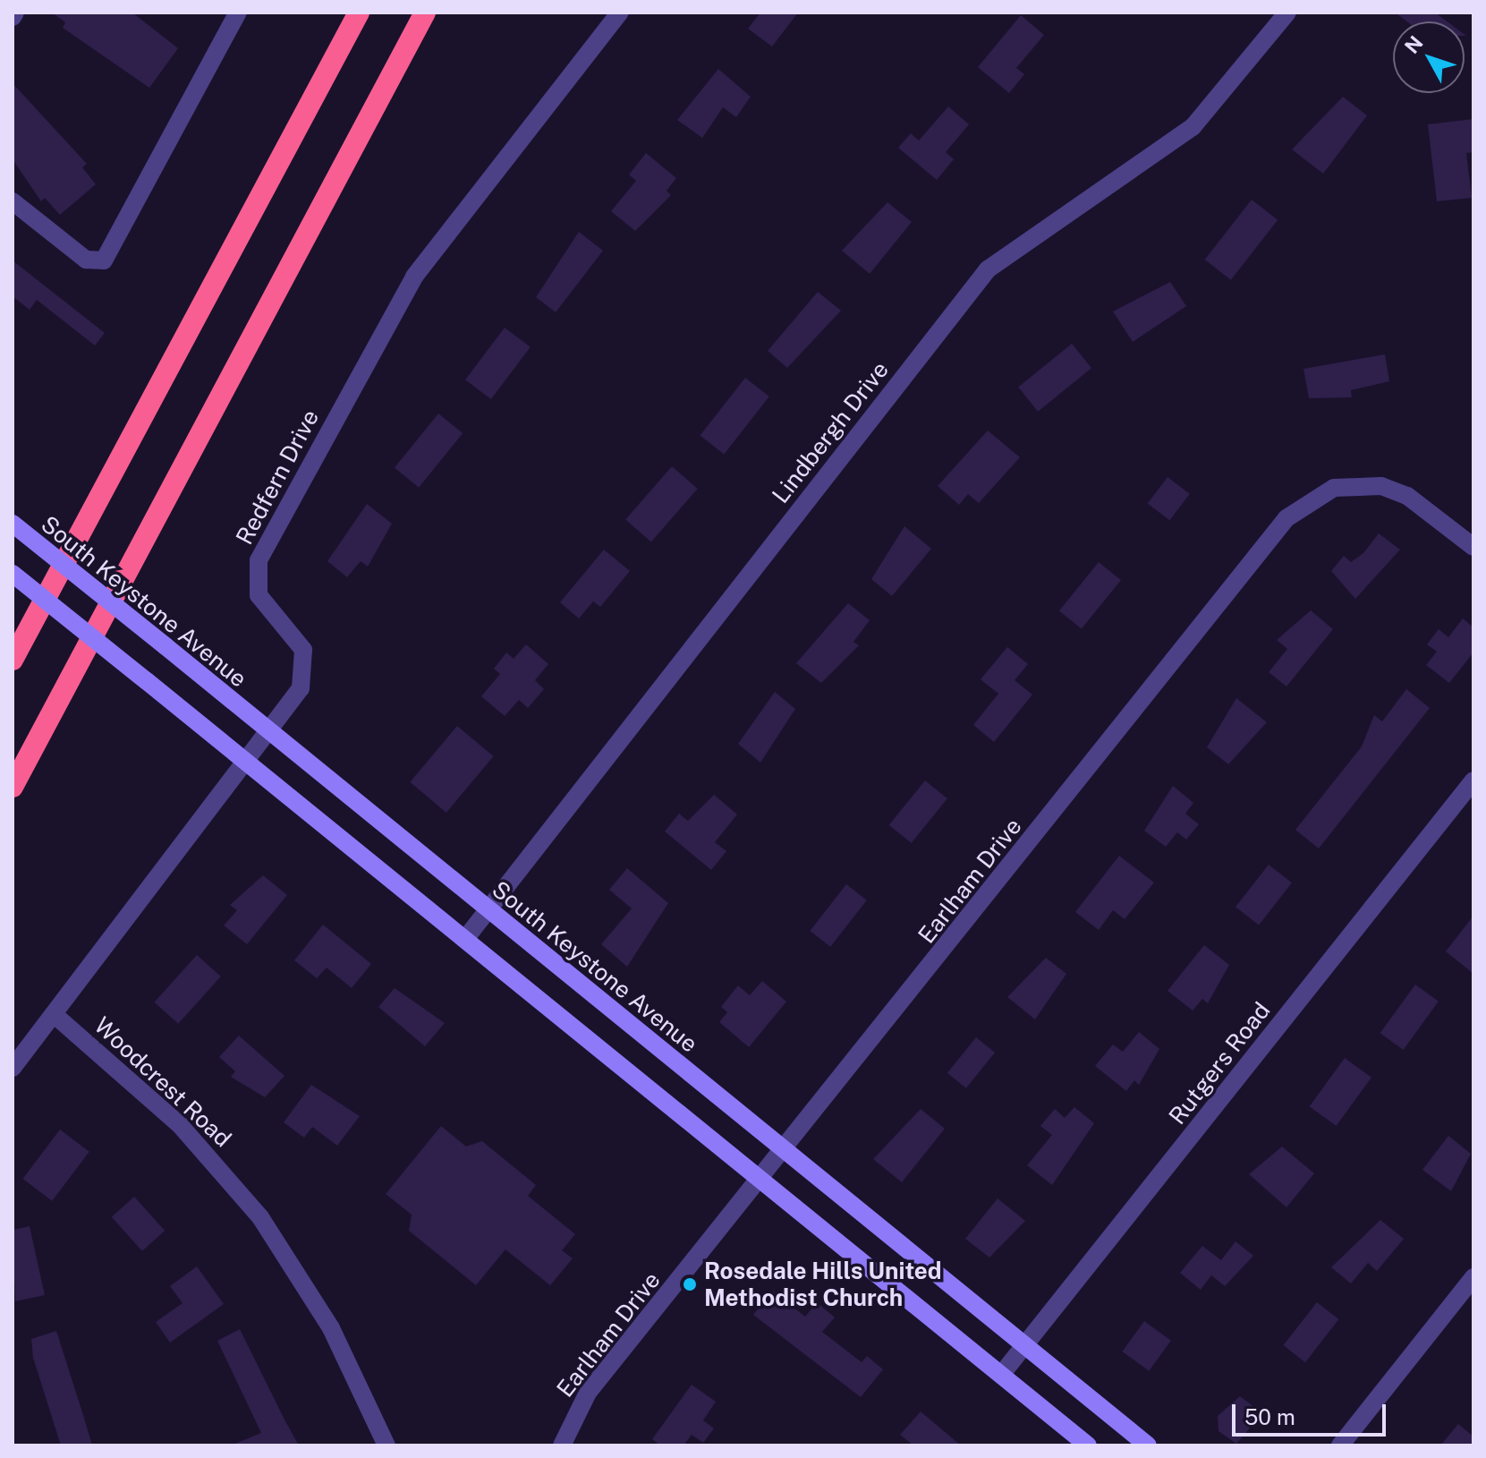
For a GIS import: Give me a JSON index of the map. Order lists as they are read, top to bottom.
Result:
{
  "streets": {
    "main road": ["South Keystone Avenue"],
    "street": [
      "Lindbergh Drive",
      "Redfern Drive",
      "Earlham Drive",
      "Rutgers Road",
      "Woodcrest Road"
    ]
  },
  "crossings": [
    ["Lindbergh Drive", "South Keystone Avenue"],
    ["Redfern Drive", "South Keystone Avenue"],
    ["Redfern Drive", "Woodcrest Road"],
    ["South Keystone Avenue", "Earlham Drive"],
    ["South Keystone Avenue", "Rutgers Road"]
  ],
  "places": ["Rosedale Hills United Methodist Church"],
  "scale_bar": "50 m",
  "north": "top left"
}
